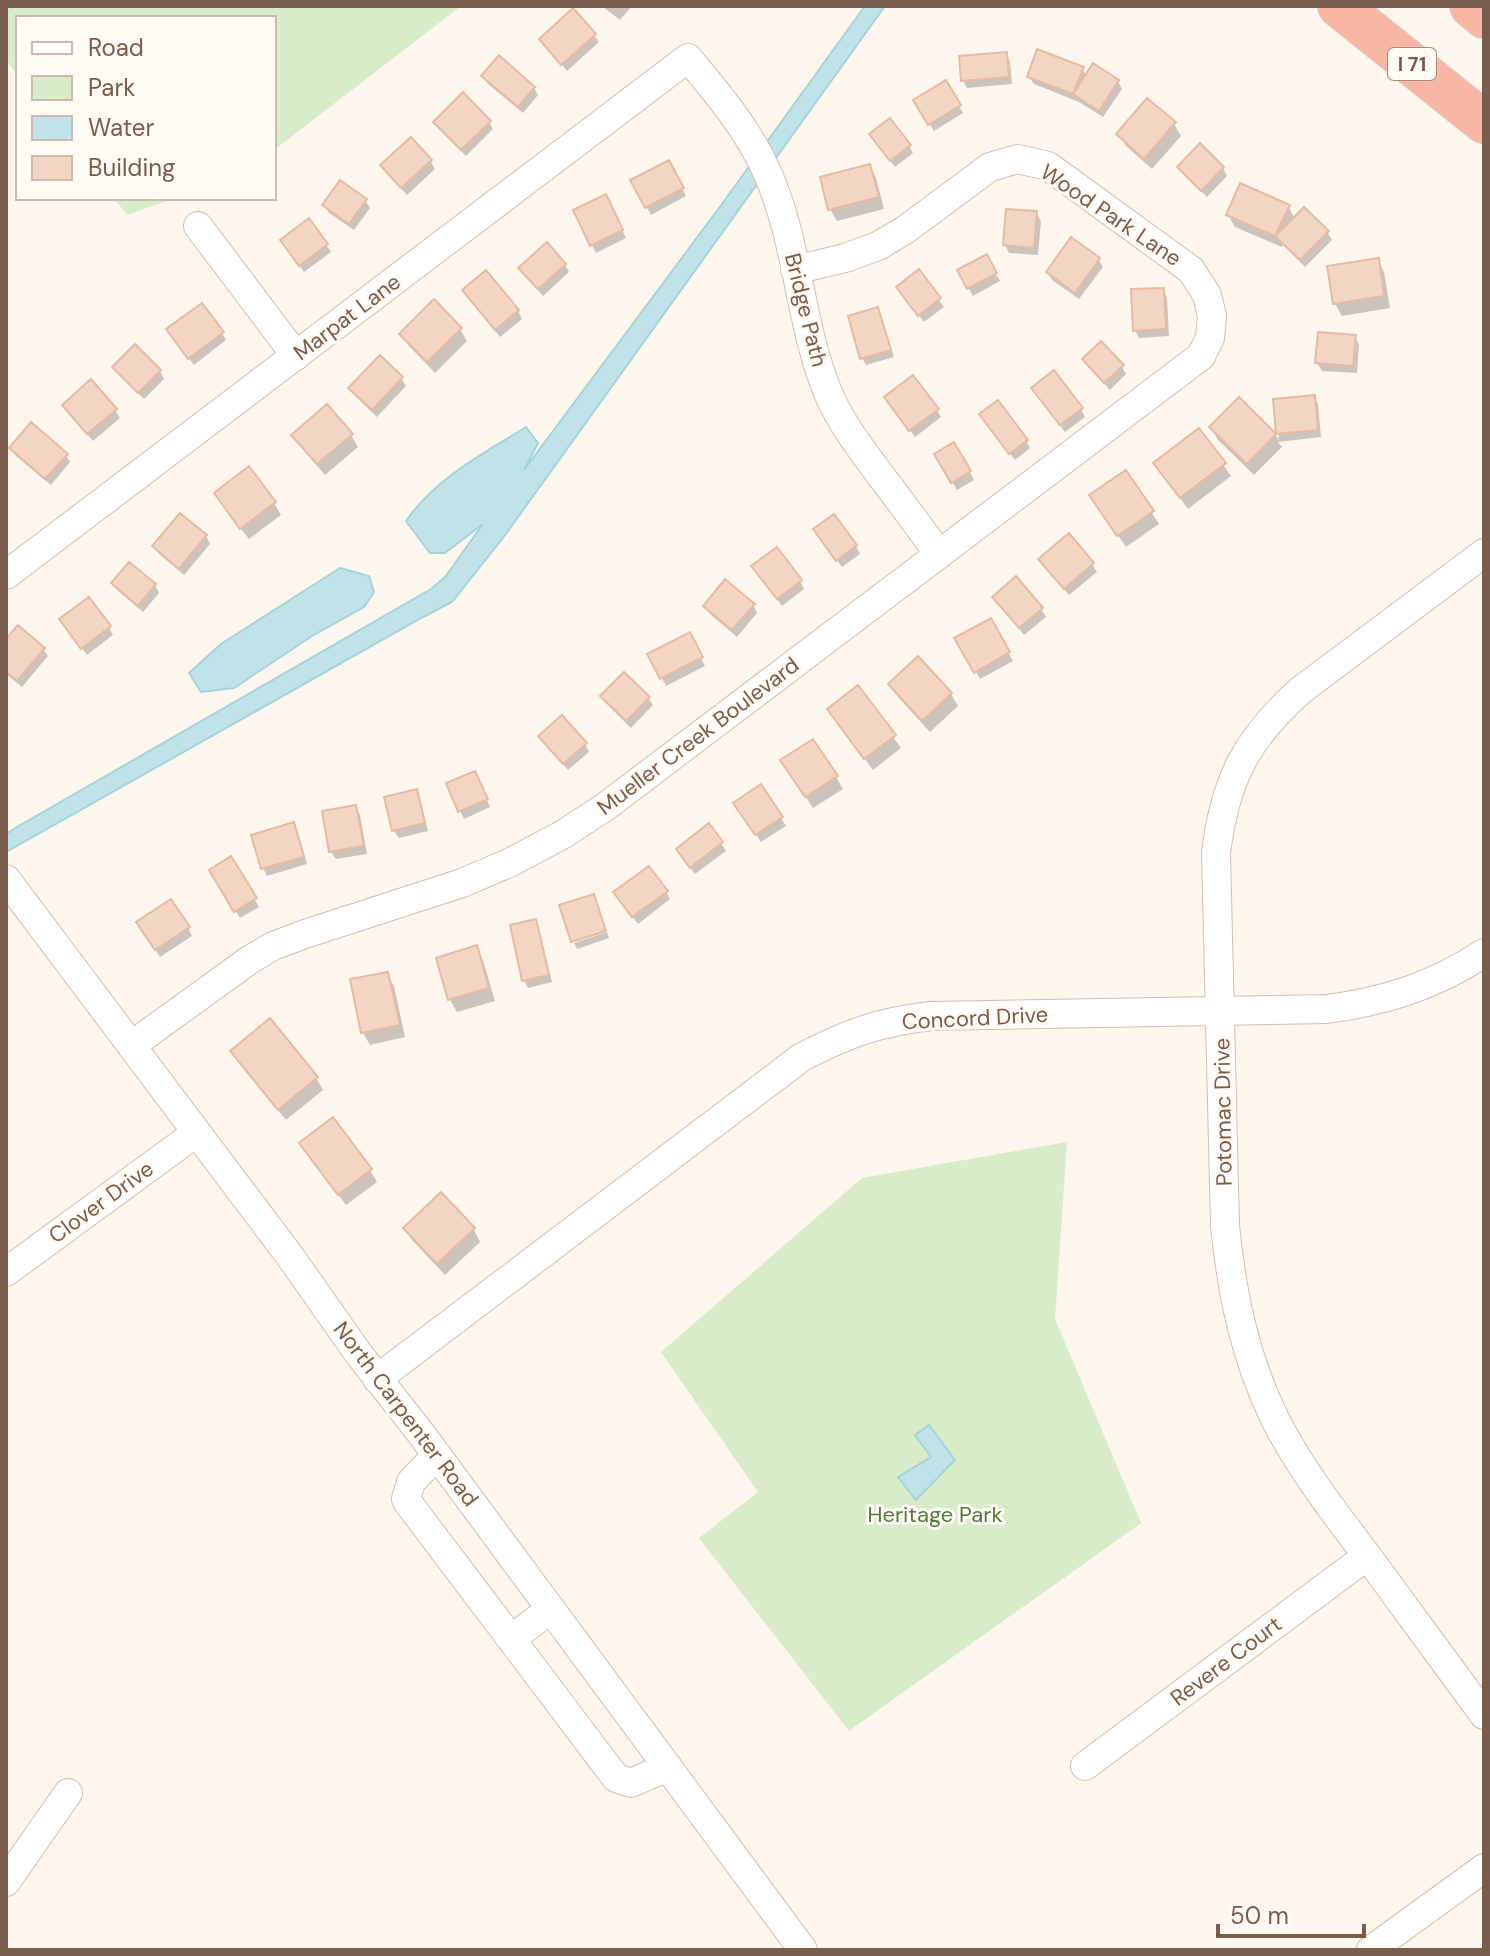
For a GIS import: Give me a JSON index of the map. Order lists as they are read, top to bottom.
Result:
{
  "streets": {
    "highway": ["I 71"],
    "street": [
      "Wood Park Lane",
      "Bridge Path",
      "Marpat Lane",
      "Mueller Creek Boulevard",
      "Concord Drive",
      "Potomac Drive",
      "Clover Drive",
      "North Carpenter Road",
      "Revere Court"
    ]
  },
  "crossings": [
    ["Wood Park Lane", "Bridge Path"],
    ["Wood Park Lane", "Mueller Creek Boulevard"],
    ["Bridge Path", "Marpat Lane"],
    ["Bridge Path", "Mueller Creek Boulevard"],
    ["Mueller Creek Boulevard", "North Carpenter Road"],
    ["Concord Drive", "Potomac Drive"],
    ["Concord Drive", "North Carpenter Road"],
    ["Potomac Drive", "Revere Court"],
    ["Clover Drive", "North Carpenter Road"]
  ],
  "parks": ["Heritage Park"],
  "legend": [
    "Road",
    "Park",
    "Water",
    "Building"
  ],
  "scale_bar": "50 m"
}
